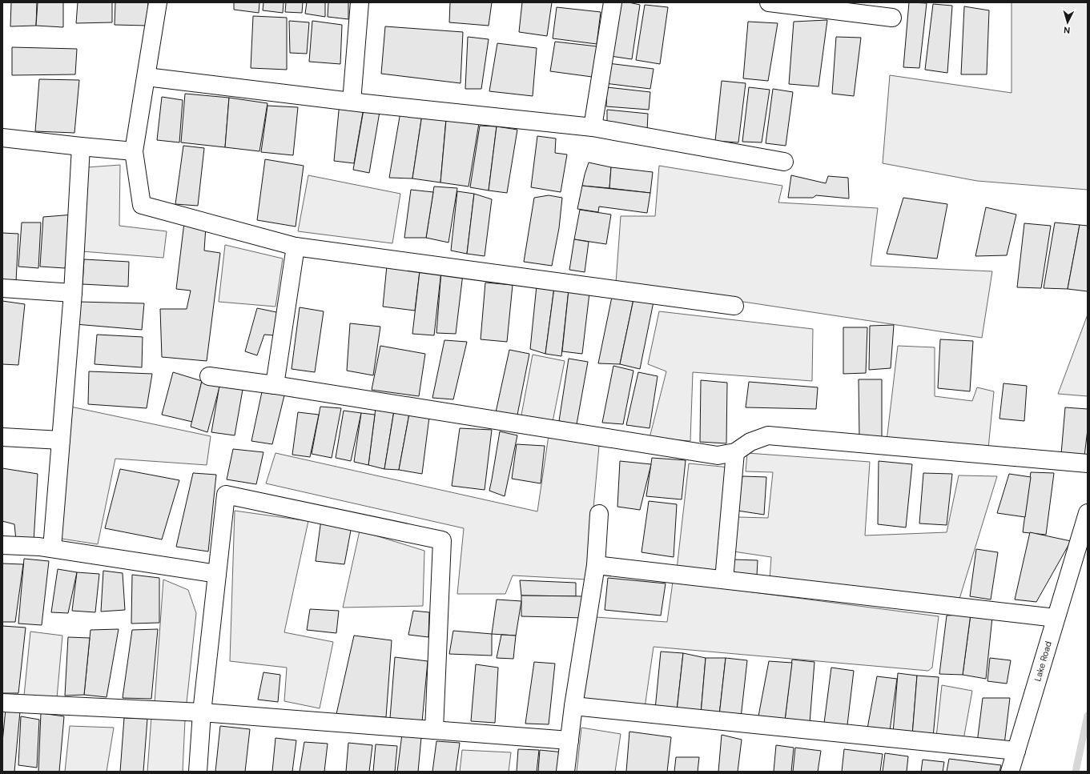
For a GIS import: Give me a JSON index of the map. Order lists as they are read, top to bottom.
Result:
{
  "streets": {
    "street": ["Lake Road"]
  },
  "north": "bottom"
}
